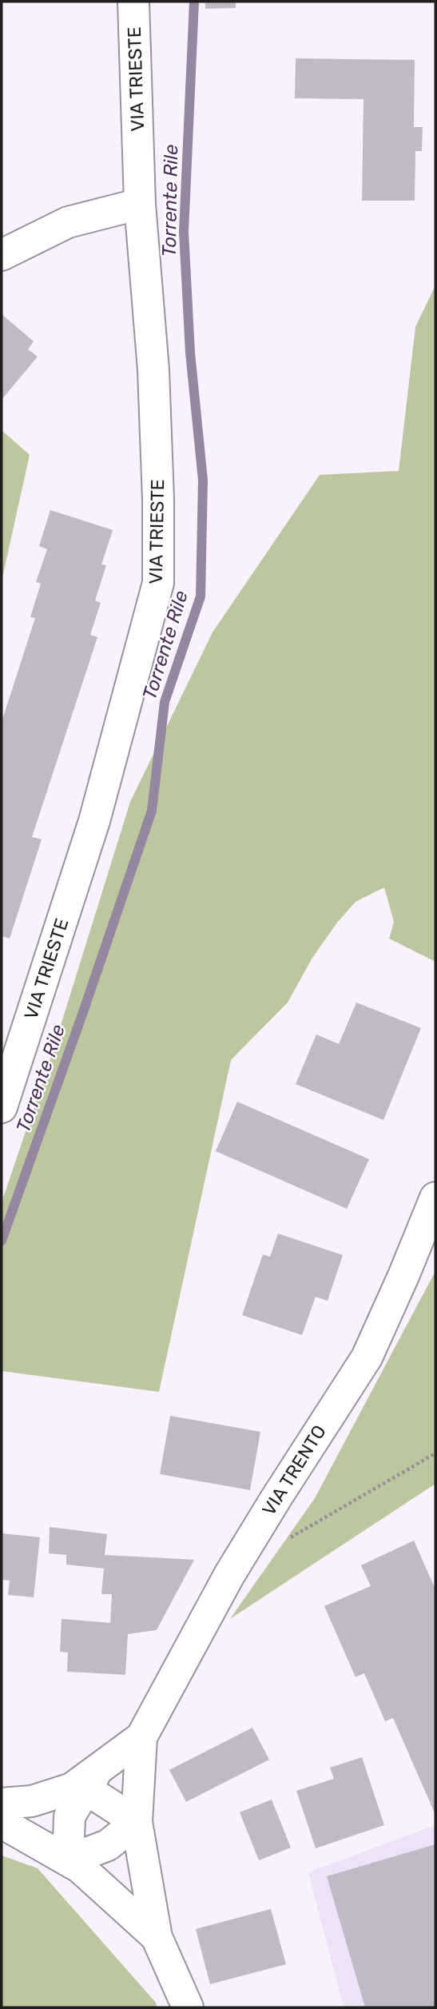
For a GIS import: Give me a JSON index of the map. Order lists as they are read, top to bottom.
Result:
{
  "streets": {
    "street": ["VIA TRIESTE", "VIA TRENTO"]
  },
  "water": ["Torrente Rile"]
}
